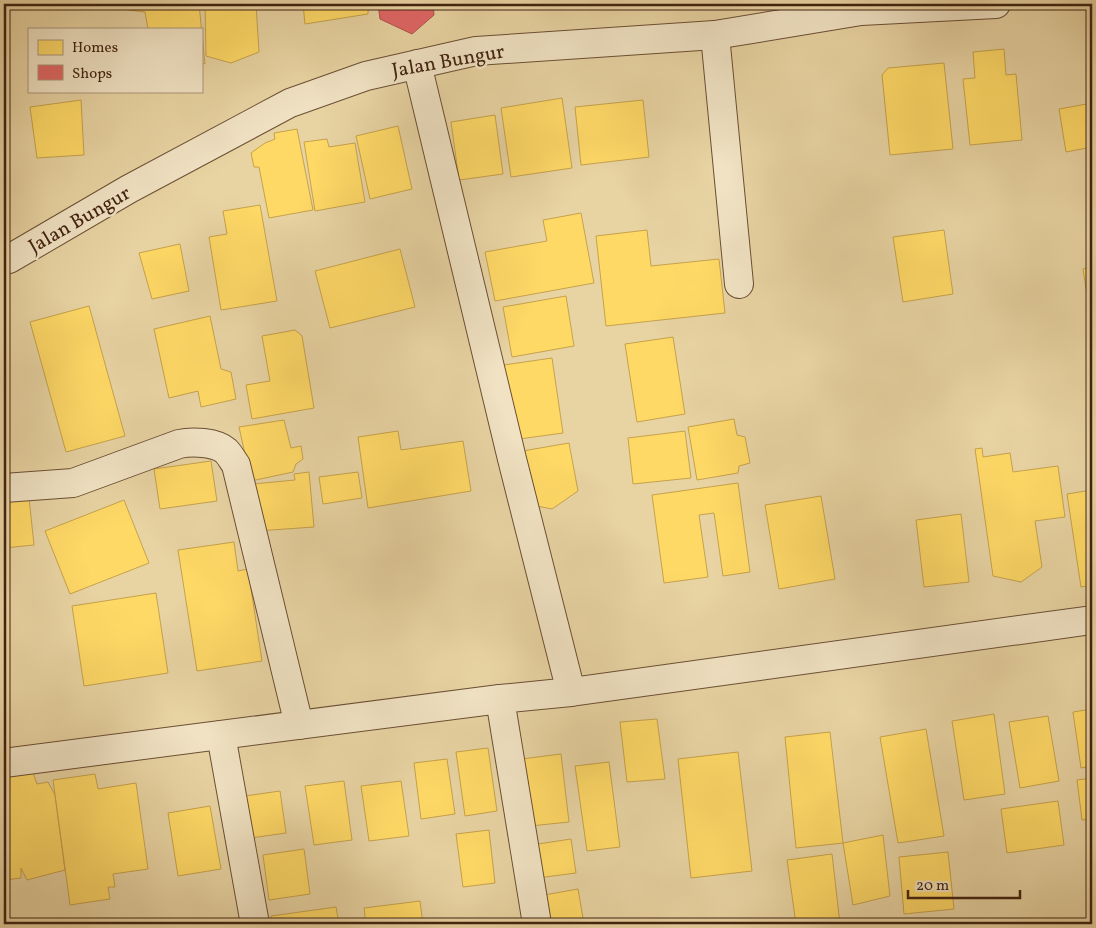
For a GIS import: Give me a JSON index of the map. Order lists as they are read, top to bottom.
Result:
{
  "streets": {
    "street": ["Jalan Bungur"]
  },
  "legend": ["Homes", "Shops"],
  "scale_bar": "20 m"
}
